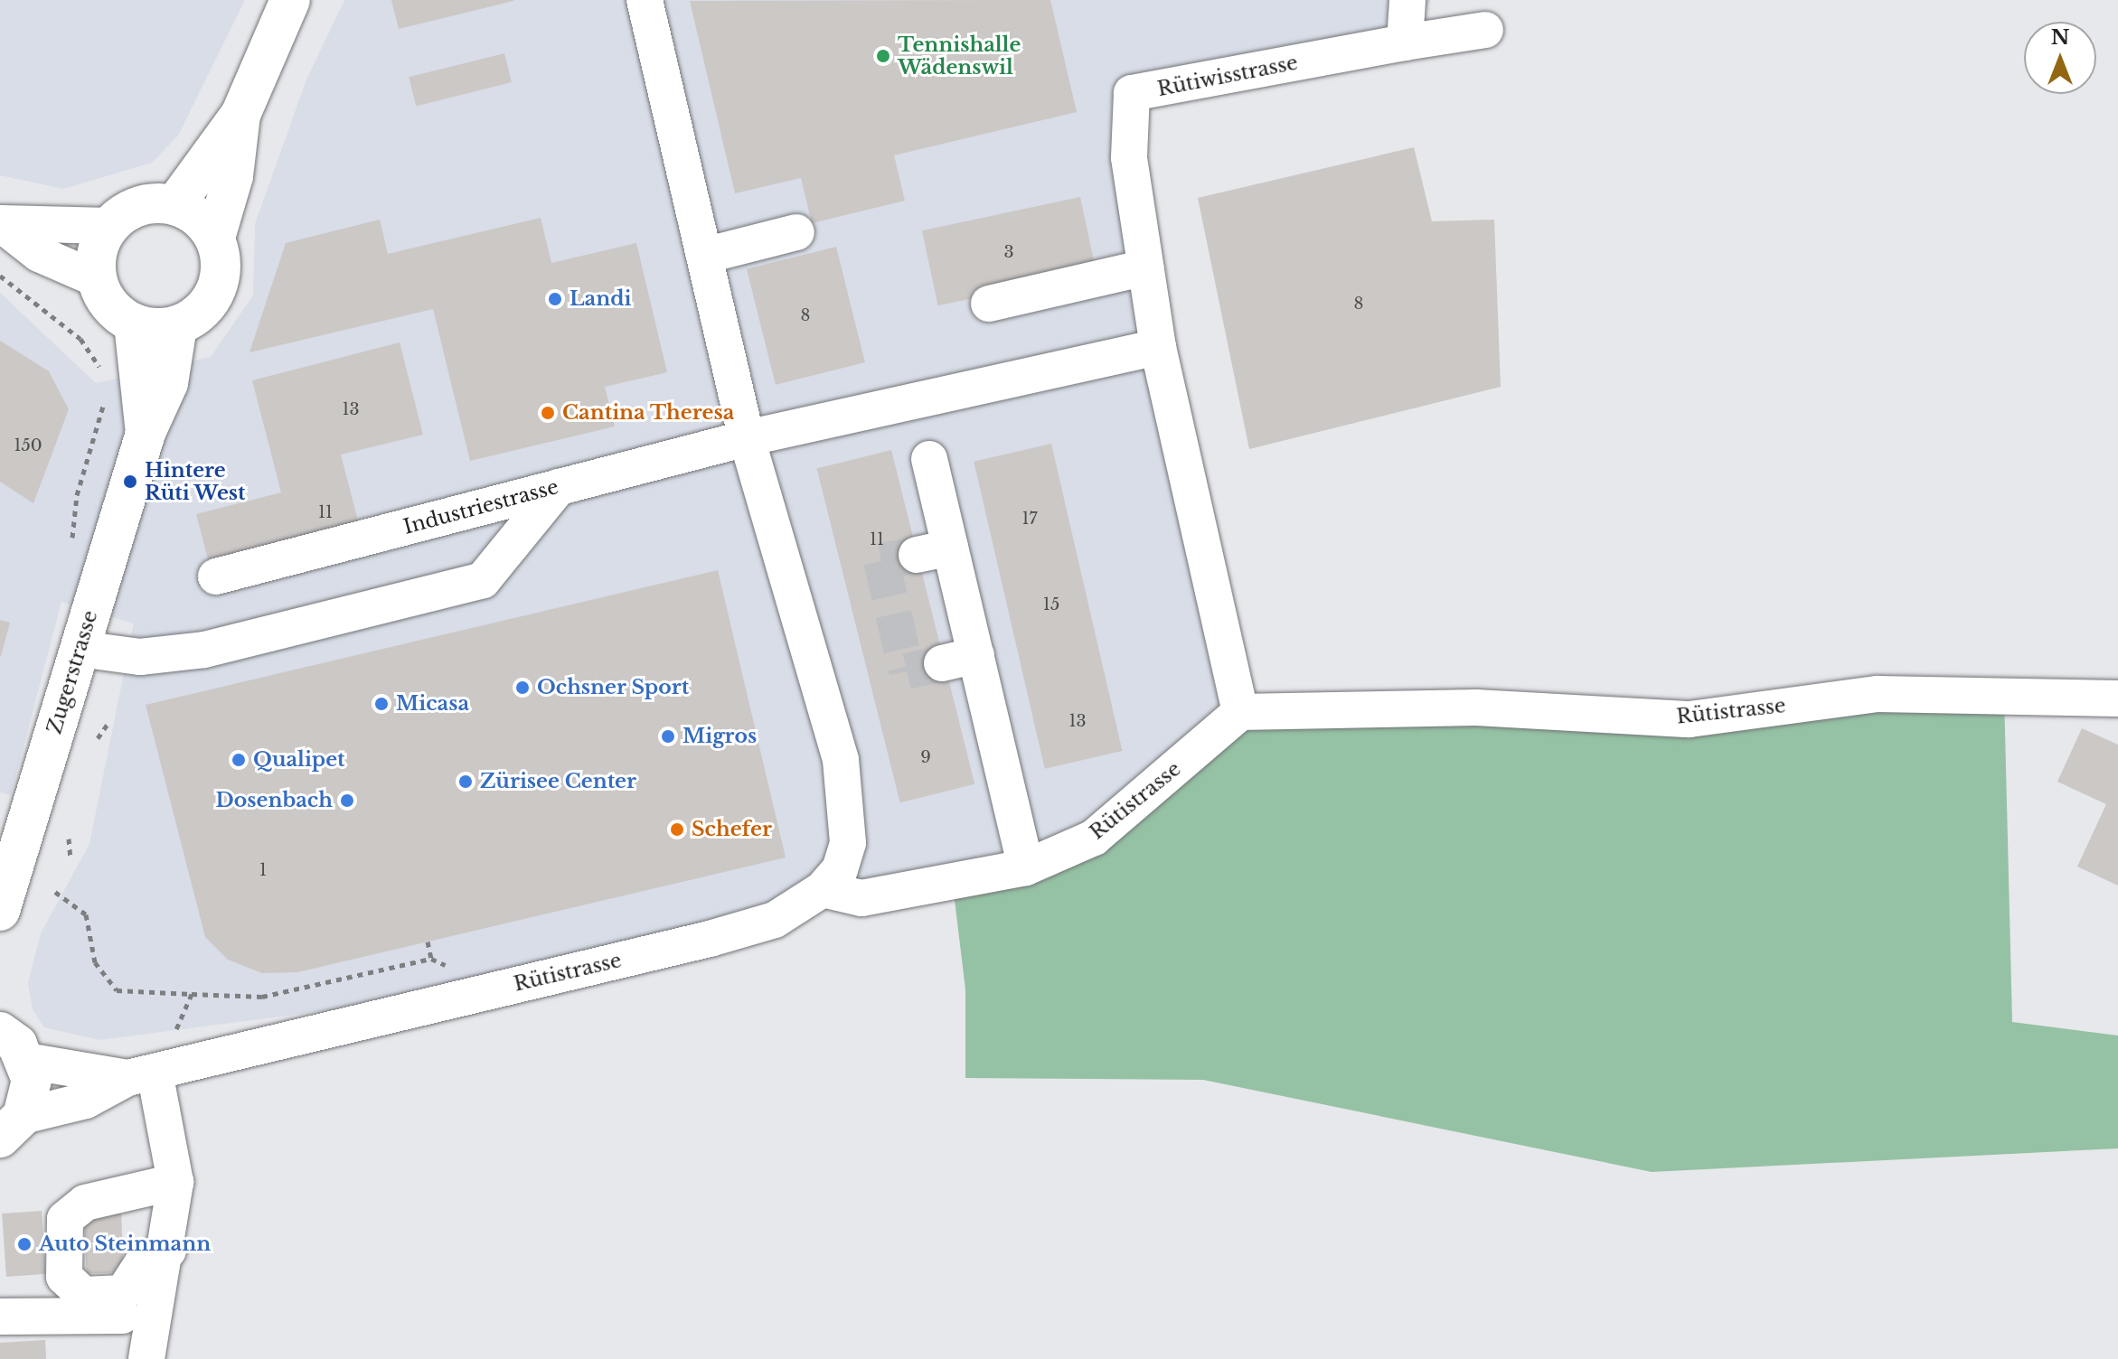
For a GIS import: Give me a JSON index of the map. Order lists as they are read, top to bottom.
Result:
{
  "streets": {
    "main road": ["Zugerstrasse"],
    "street": ["Rütiwisstrasse", "Industriestrasse", "Rütistrasse"]
  },
  "crossings": [
    ["Rütiwisstrasse", "Rütistrasse"]
  ],
  "places": [
    "Tennishalle Wädenswil",
    "Landi",
    "Cantina Theresa",
    "Hintere Rüti West",
    "Ochsner Sport",
    "Micasa",
    "Migros",
    "Qualipet",
    "Zürisee Center",
    "Dosenbach",
    "Schefer",
    "Auto Steinmann"
  ],
  "house_numbers": [
    "3",
    "8",
    "8",
    "13",
    "150",
    "11",
    "17",
    "11",
    "15",
    "13",
    "9",
    "1"
  ],
  "north": "top"
}
